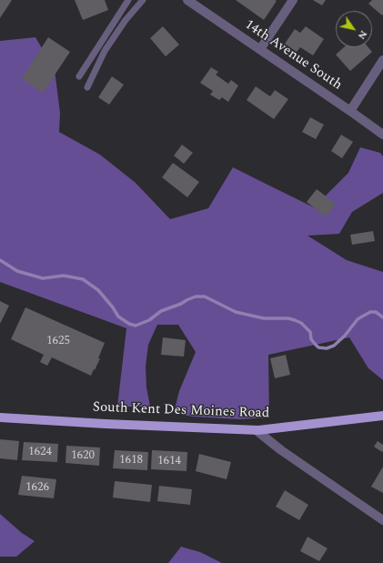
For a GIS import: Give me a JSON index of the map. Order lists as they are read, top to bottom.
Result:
{
  "streets": {
    "main road": ["South Kent Des Moines Road"],
    "street": ["14th Avenue South"]
  },
  "house_numbers": [
    "1625",
    "1624",
    "1620",
    "1618",
    "1614",
    "1626"
  ],
  "north": "bottom right"
}
